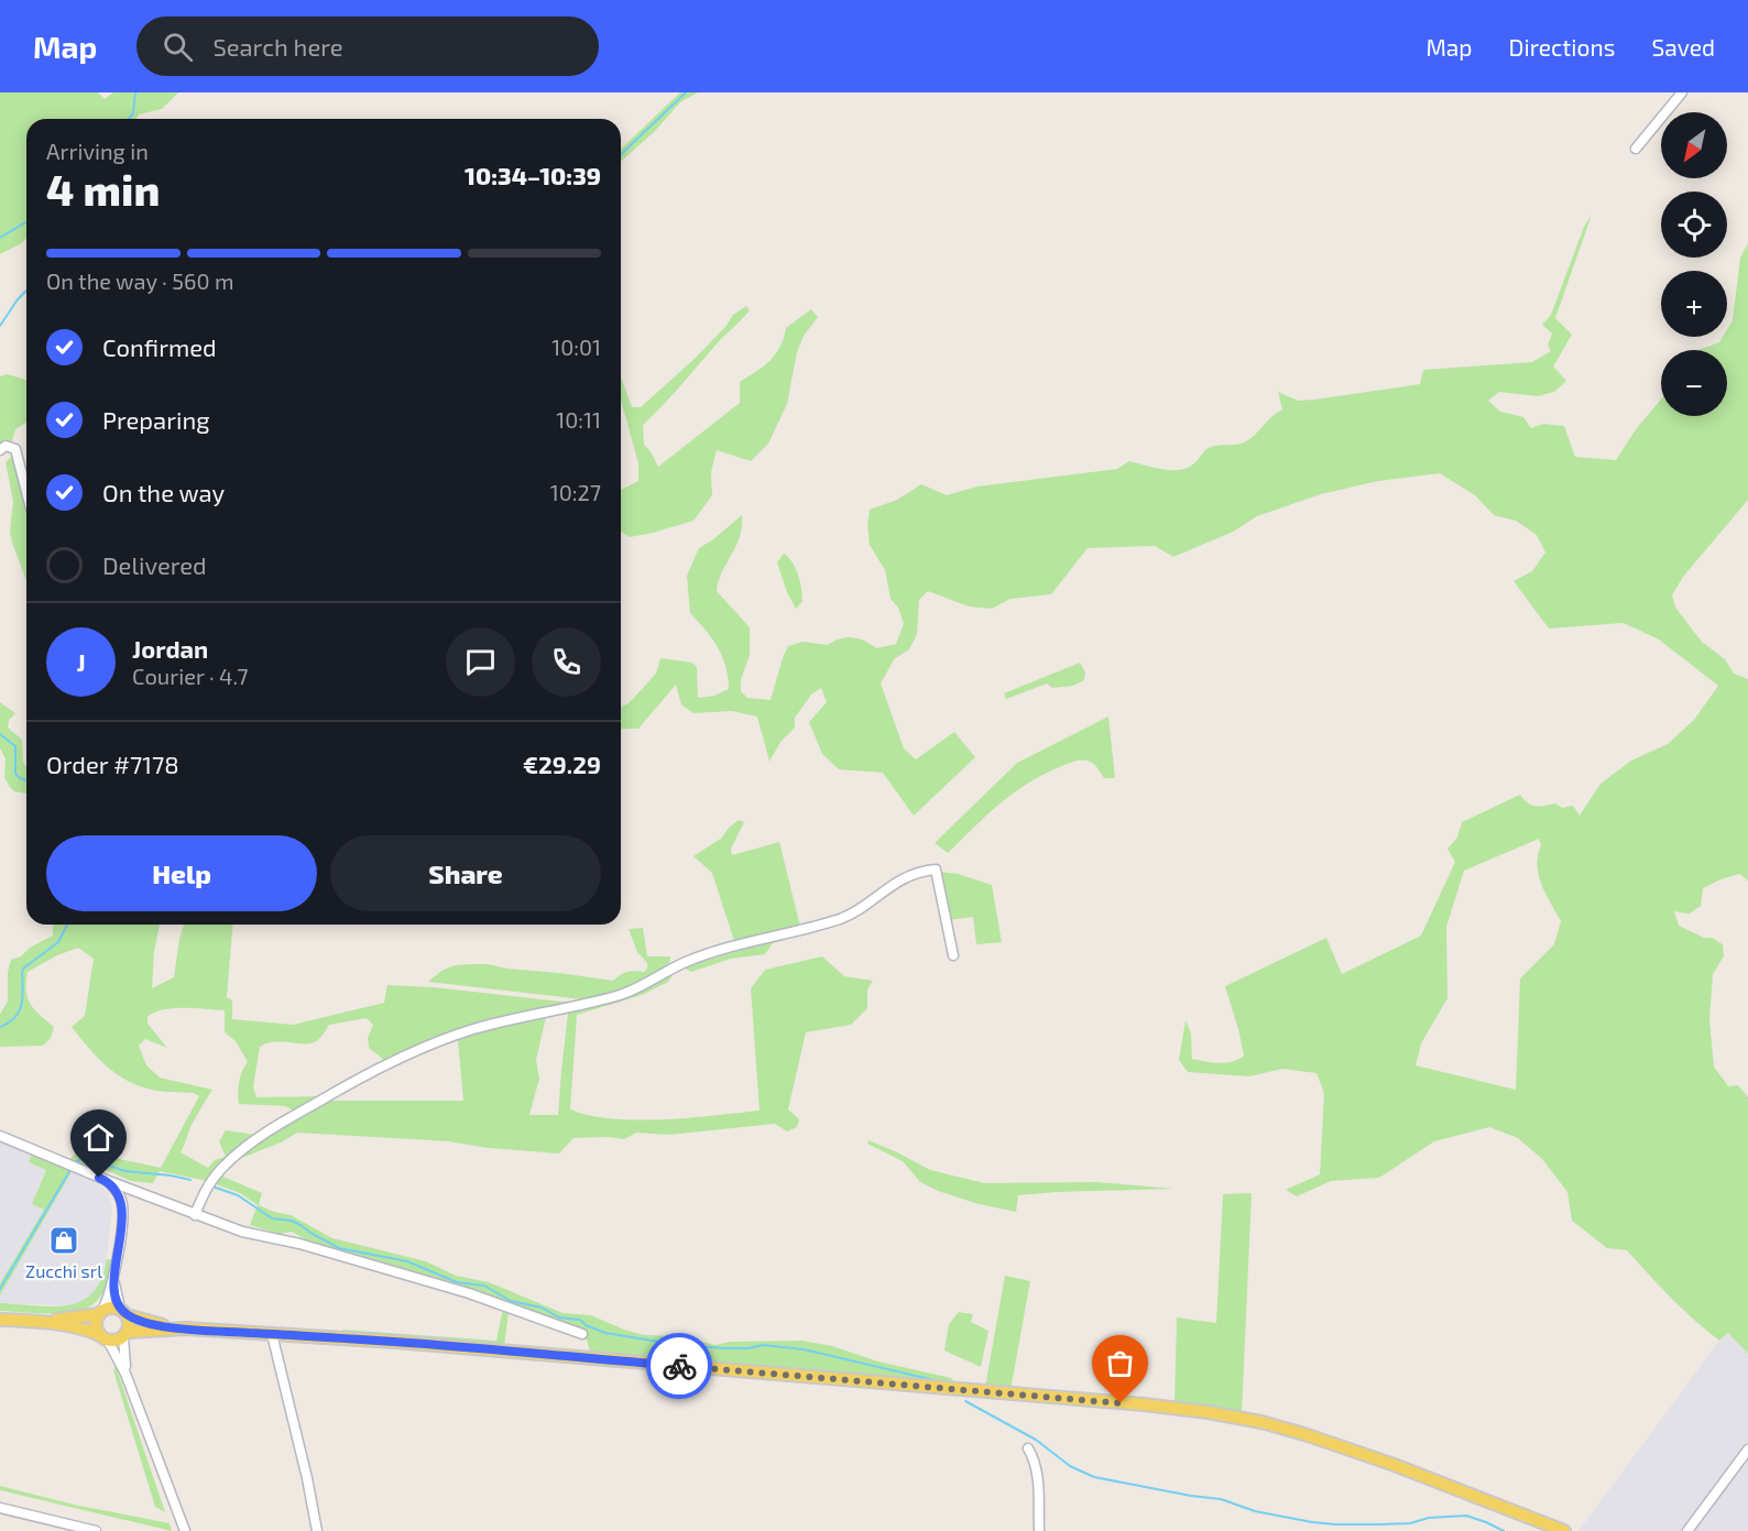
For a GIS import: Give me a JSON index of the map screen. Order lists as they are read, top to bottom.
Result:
{
  "places": {
    "shop": ["Zucchi srl"]
  },
  "north": "bottom left",
  "page": {
    "header": "Map",
    "search": "Search here",
    "nav": ["Map", "Directions", "Saved"],
    "map_buttons": ["+", "−"],
    "heading": ["4 min", "Arriving in", "10:34–10:39"],
    "panel": [
      "Jordan",
      "Courier · 4.7",
      "Order #7178",
      "€29.29"
    ],
    "bar": "On the way · 560 m",
    "list": [
      ["Confirmed", "10:01"],
      ["Preparing", "10:11"],
      ["On the way", "10:27"],
      "Delivered"
    ],
    "round": "J",
    "buttons": ["Help", "Share"]
  }
}
